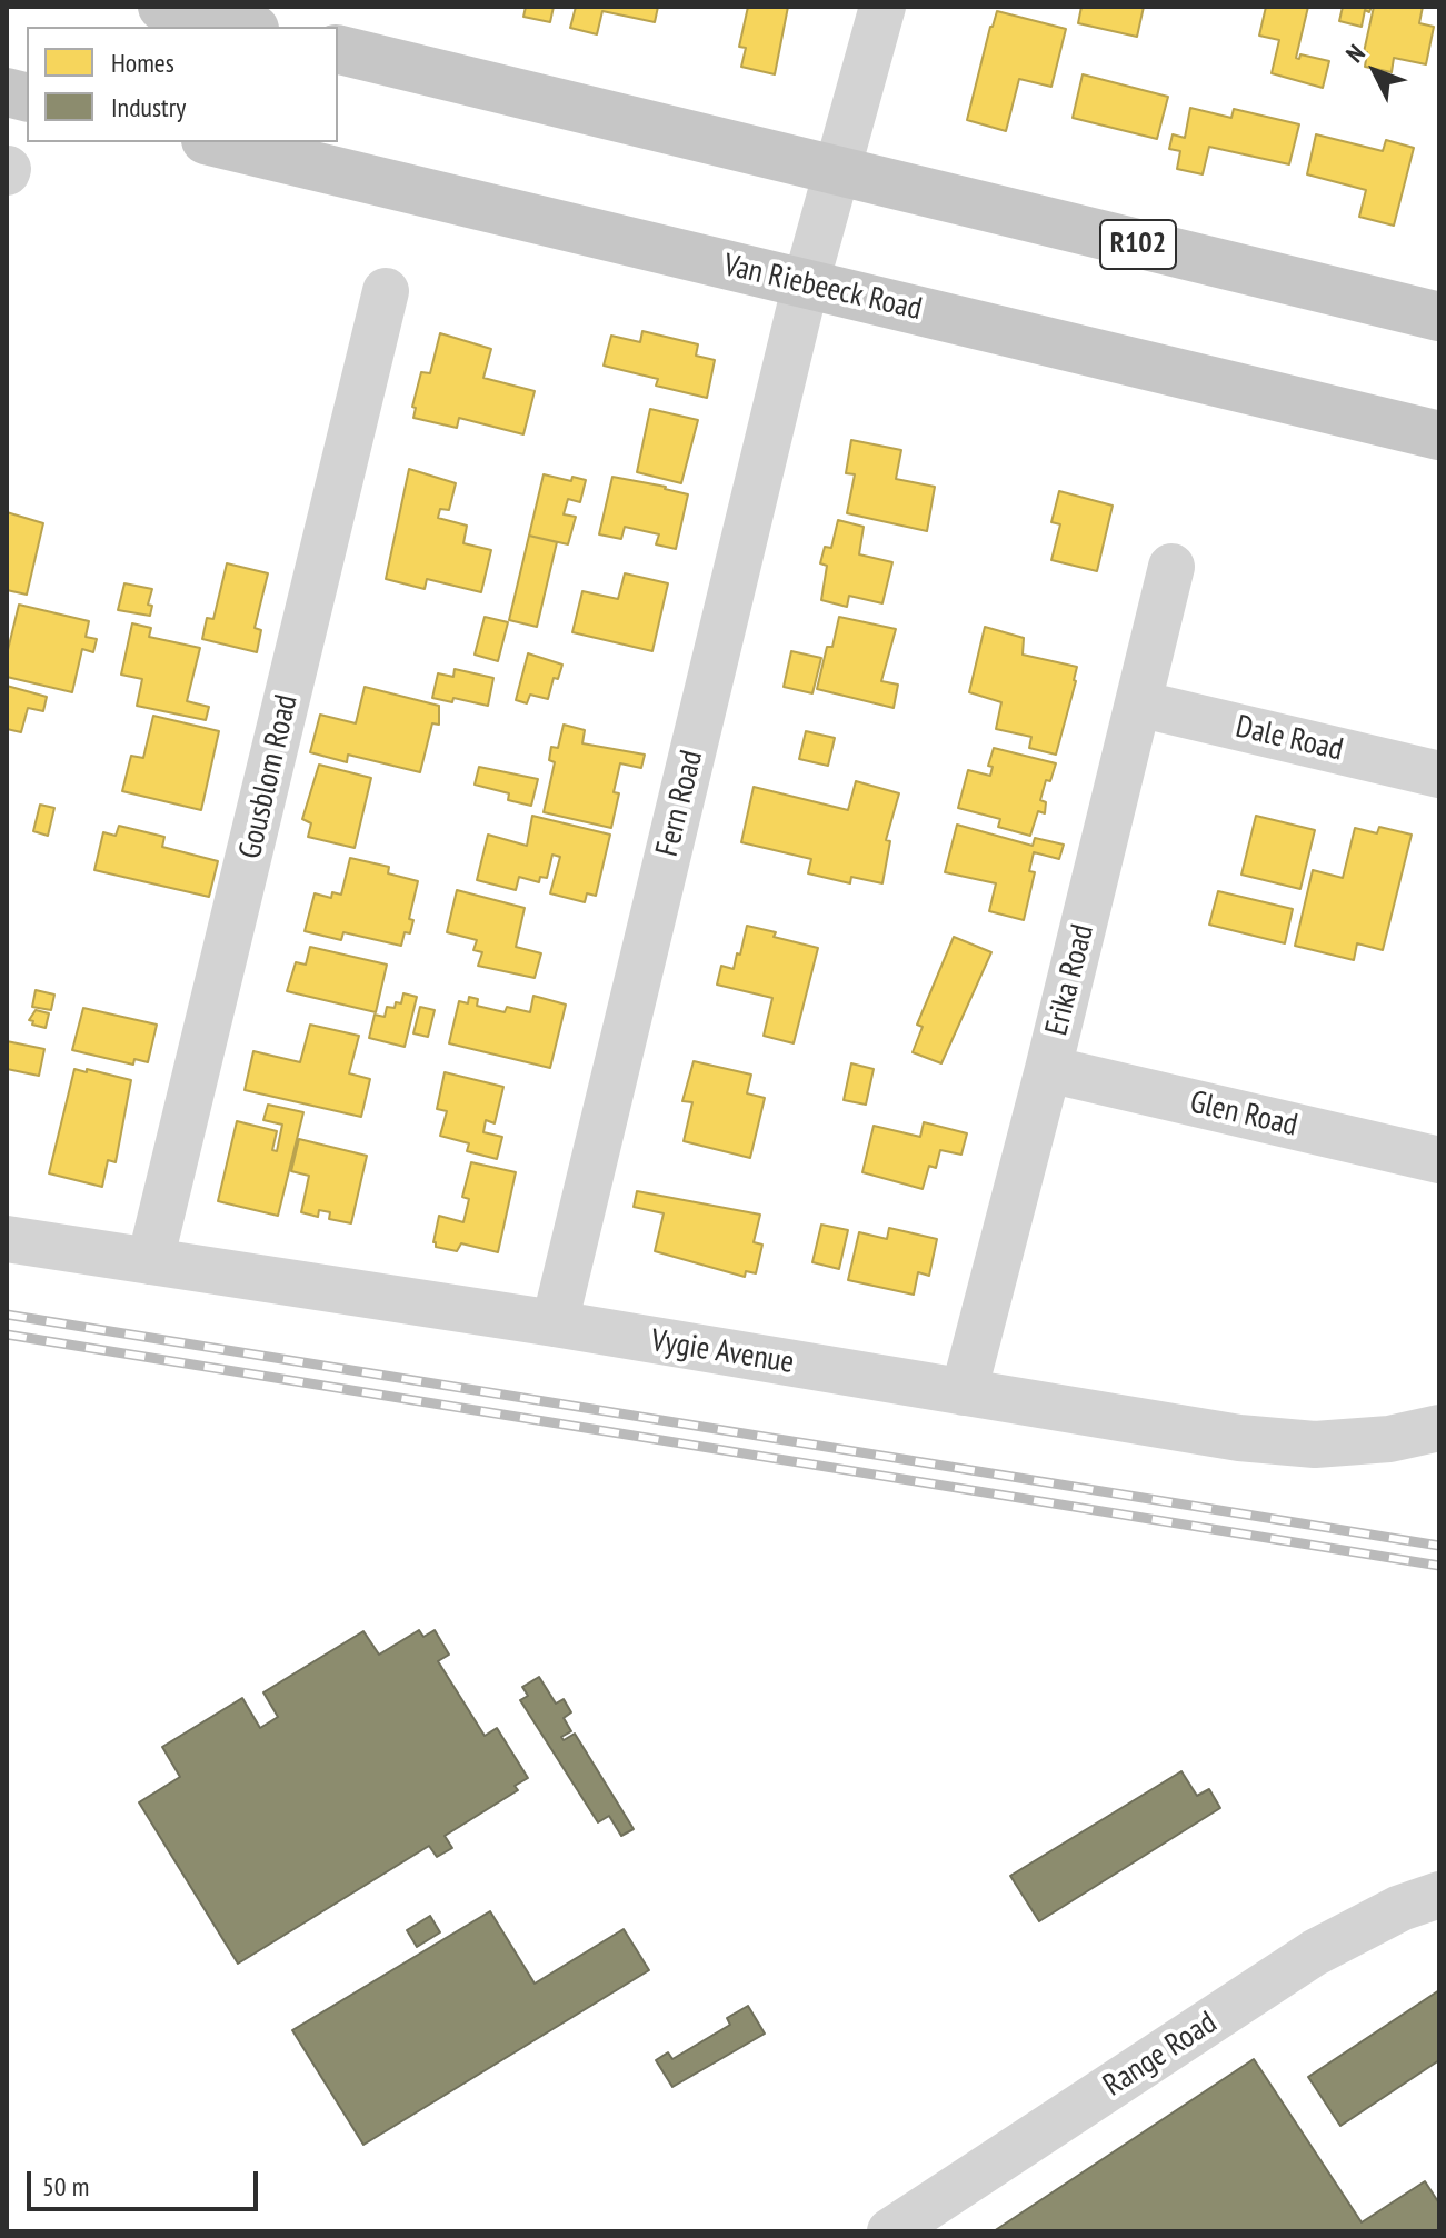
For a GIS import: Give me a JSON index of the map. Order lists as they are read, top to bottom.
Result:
{
  "streets": {
    "main road": ["R102", "Van Riebeeck Road"],
    "street": [
      "Dale Road",
      "Gousblom Road",
      "Fern Road",
      "Erika Road",
      "Glen Road",
      "Vygie Avenue",
      "Range Road"
    ]
  },
  "crossings": [
    ["R102", "Fern Road"],
    ["Van Riebeeck Road", "Fern Road"],
    ["Dale Road", "Erika Road"],
    ["Gousblom Road", "Vygie Avenue"],
    ["Fern Road", "Vygie Avenue"],
    ["Erika Road", "Glen Road"],
    ["Erika Road", "Vygie Avenue"]
  ],
  "legend": ["Homes", "Industry"],
  "scale_bar": "50 m",
  "north": "top left"
}
